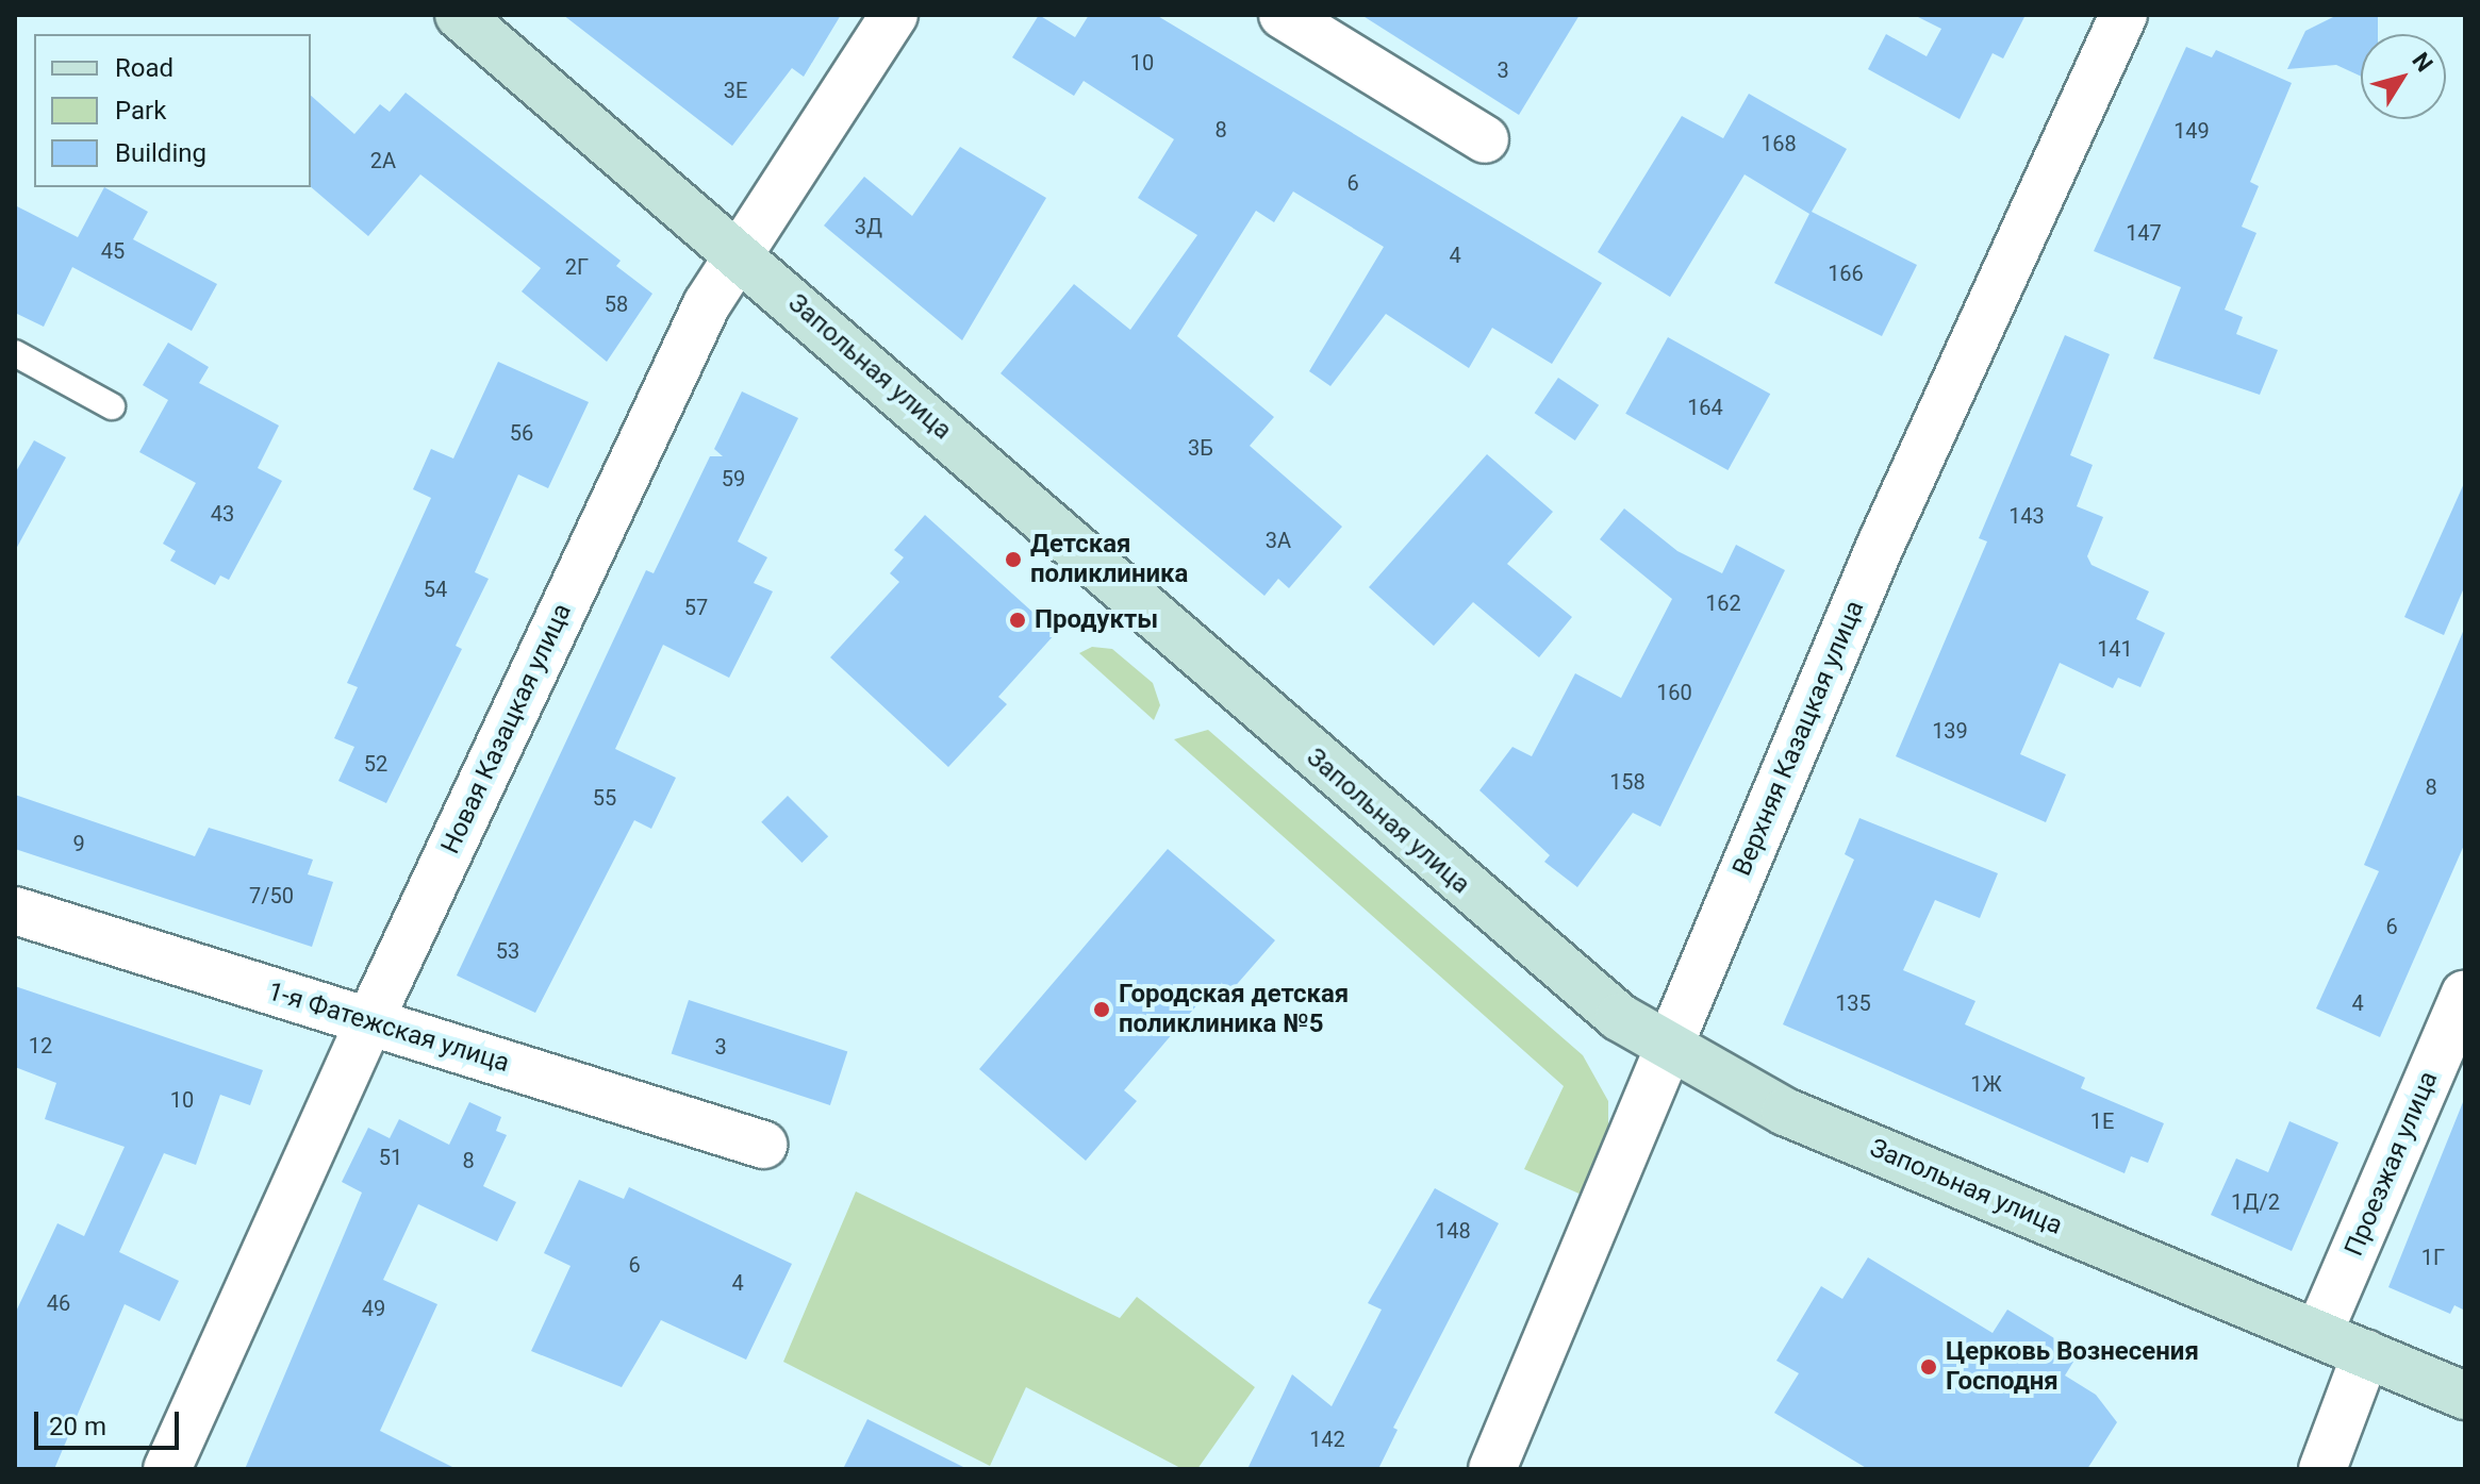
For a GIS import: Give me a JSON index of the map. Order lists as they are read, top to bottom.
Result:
{
  "streets": {
    "main road": ["Запольная улица"],
    "street": [
      "Новая Казацкая улица",
      "Верхняя Казацкая улица",
      "1-я Фатежская улица",
      "Проезжая улица"
    ]
  },
  "crossings": [
    ["Запольная улица", "Новая Казацкая улица"],
    ["Запольная улица", "Верхняя Казацкая улица"],
    ["Запольная улица", "Проезжая улица"],
    ["Новая Казацкая улица", "1-я Фатежская улица"]
  ],
  "places": [
    "Детская поликлиника",
    "Продукты",
    "Городская детская поликлиника №5",
    "Церковь Вознесения Господня"
  ],
  "house_numbers": [
    "10",
    "3",
    "3Е",
    "8",
    "149",
    "168",
    "2А",
    "6",
    "3Д",
    "147",
    "45",
    "4",
    "2Г",
    "166",
    "58",
    "164",
    "56",
    "3Б",
    "59",
    "43",
    "143",
    "3А",
    "54",
    "162",
    "57",
    "141",
    "160",
    "139",
    "52",
    "158",
    "8",
    "55",
    "9",
    "7/50",
    "6",
    "53",
    "135",
    "4",
    "12",
    "3",
    "1Ж",
    "10",
    "1Е",
    "51",
    "8",
    "1Д/2",
    "148",
    "1Г",
    "6",
    "4",
    "46",
    "49",
    "142"
  ],
  "legend": ["Road", "Park", "Building"],
  "scale_bar": "20 m",
  "north": "top right"
}
